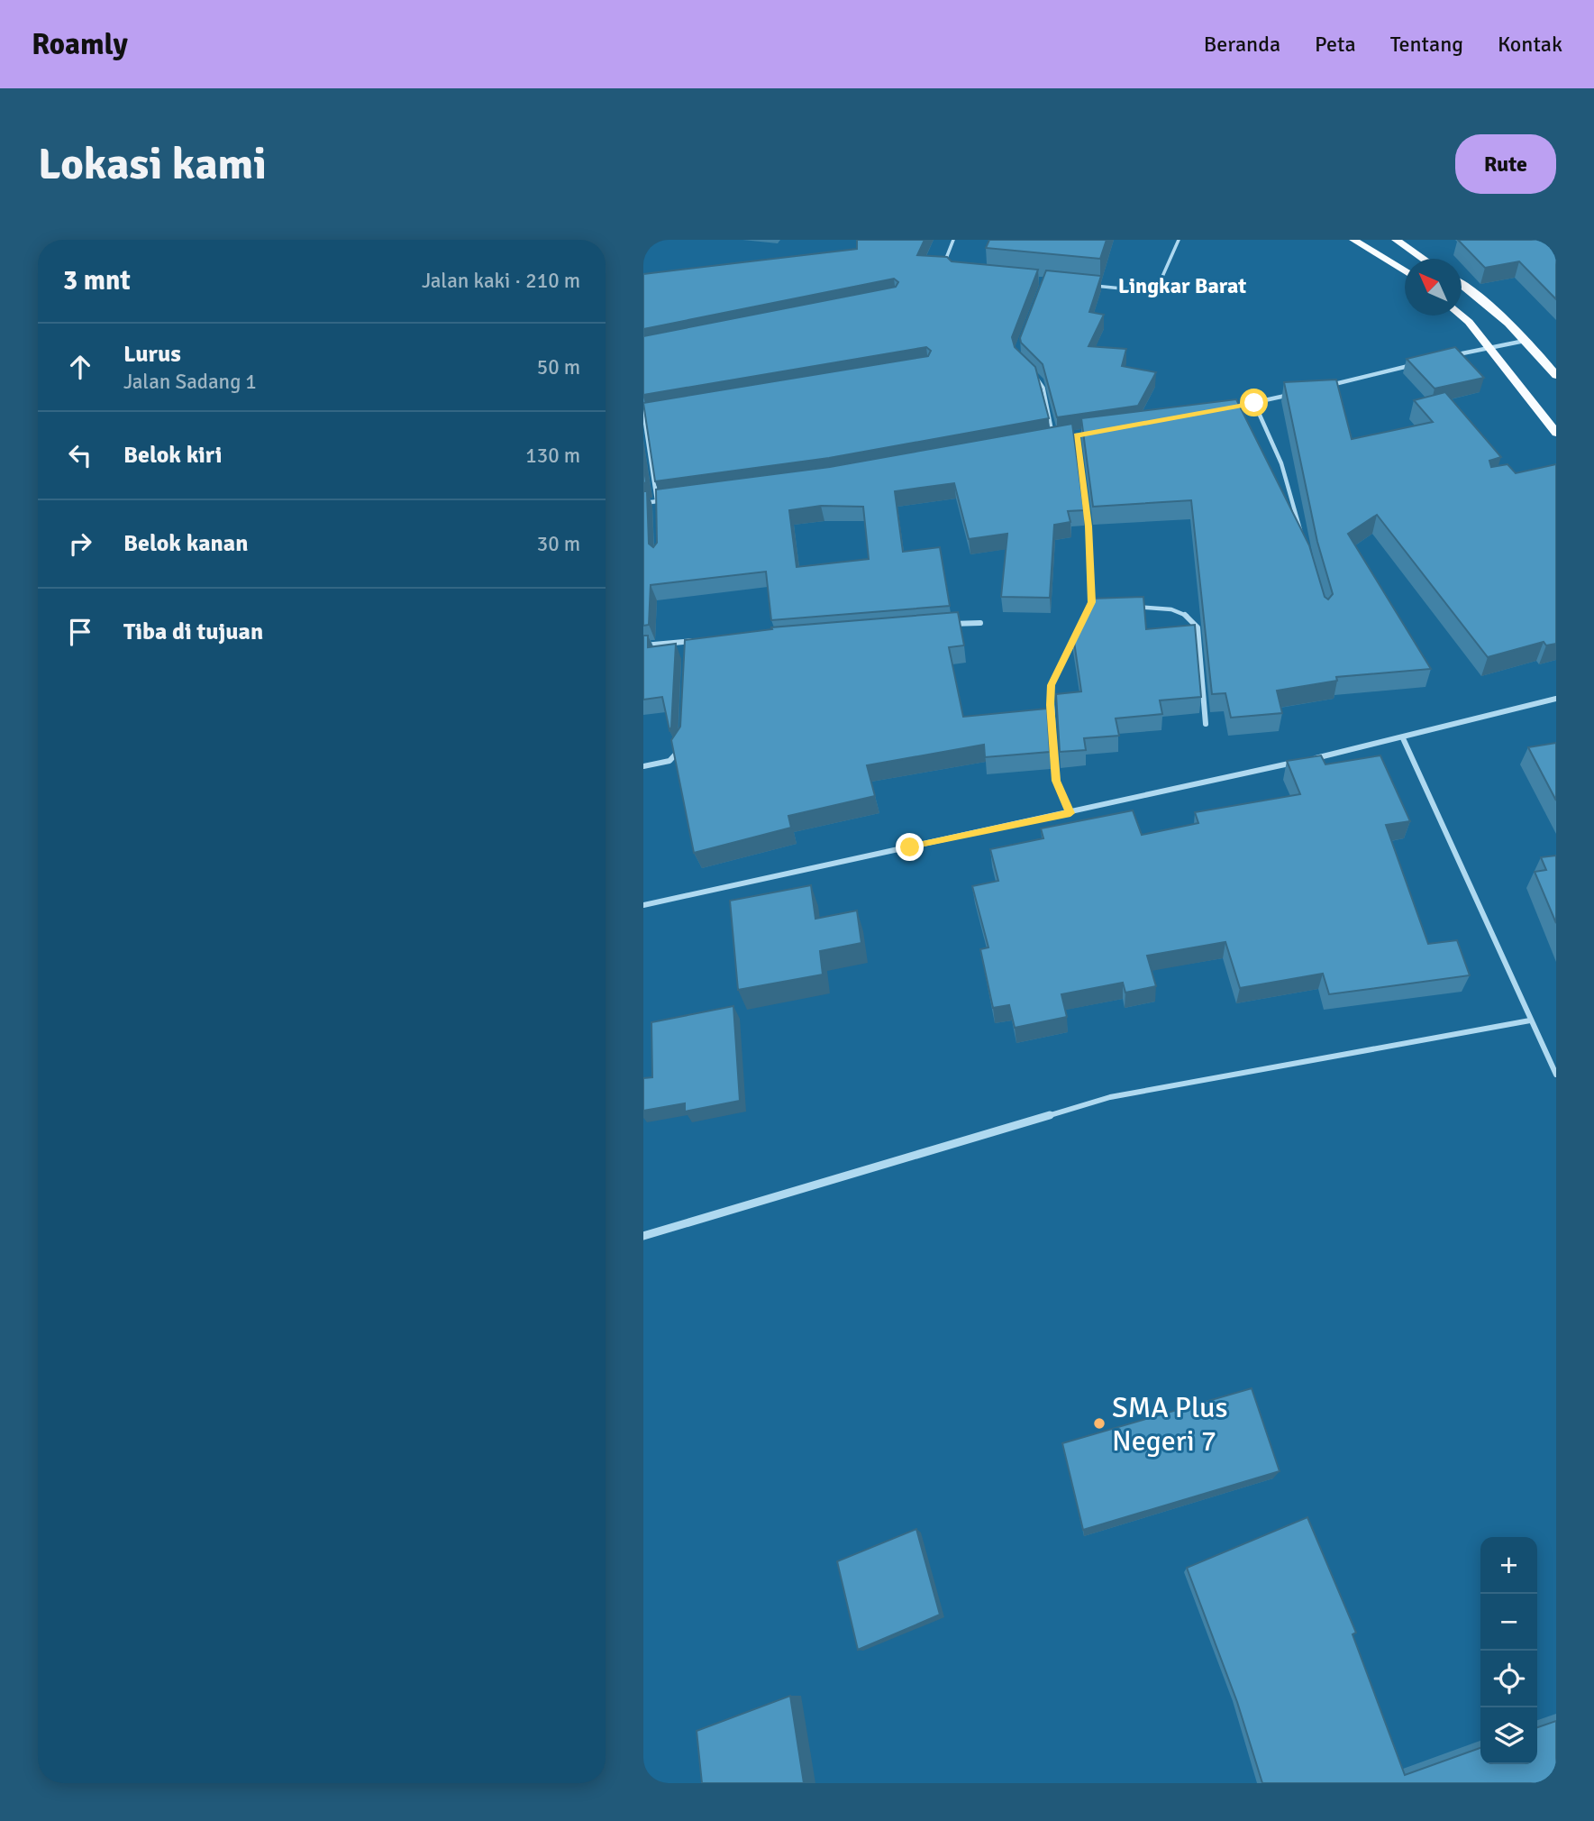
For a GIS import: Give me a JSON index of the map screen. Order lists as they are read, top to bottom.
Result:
{
  "districts": ["Lingkar Barat"],
  "places": ["SMA Plus Negeri 7"],
  "north": "top left",
  "page": {
    "header": "Roamly",
    "nav": [
      "Beranda",
      "Peta",
      "Tentang",
      "Kontak"
    ],
    "buttons": "Rute",
    "title": "Lokasi kami",
    "heading": ["3 mnt", "Jalan kaki · 210 m"],
    "list": [
      ["Lurus", "Jalan Sadang 1", "50 m"],
      ["Belok kiri", "130 m"],
      ["Belok kanan", "30 m"],
      "Tiba di tujuan"
    ],
    "map_buttons": ["+", "−"]
  }
}
